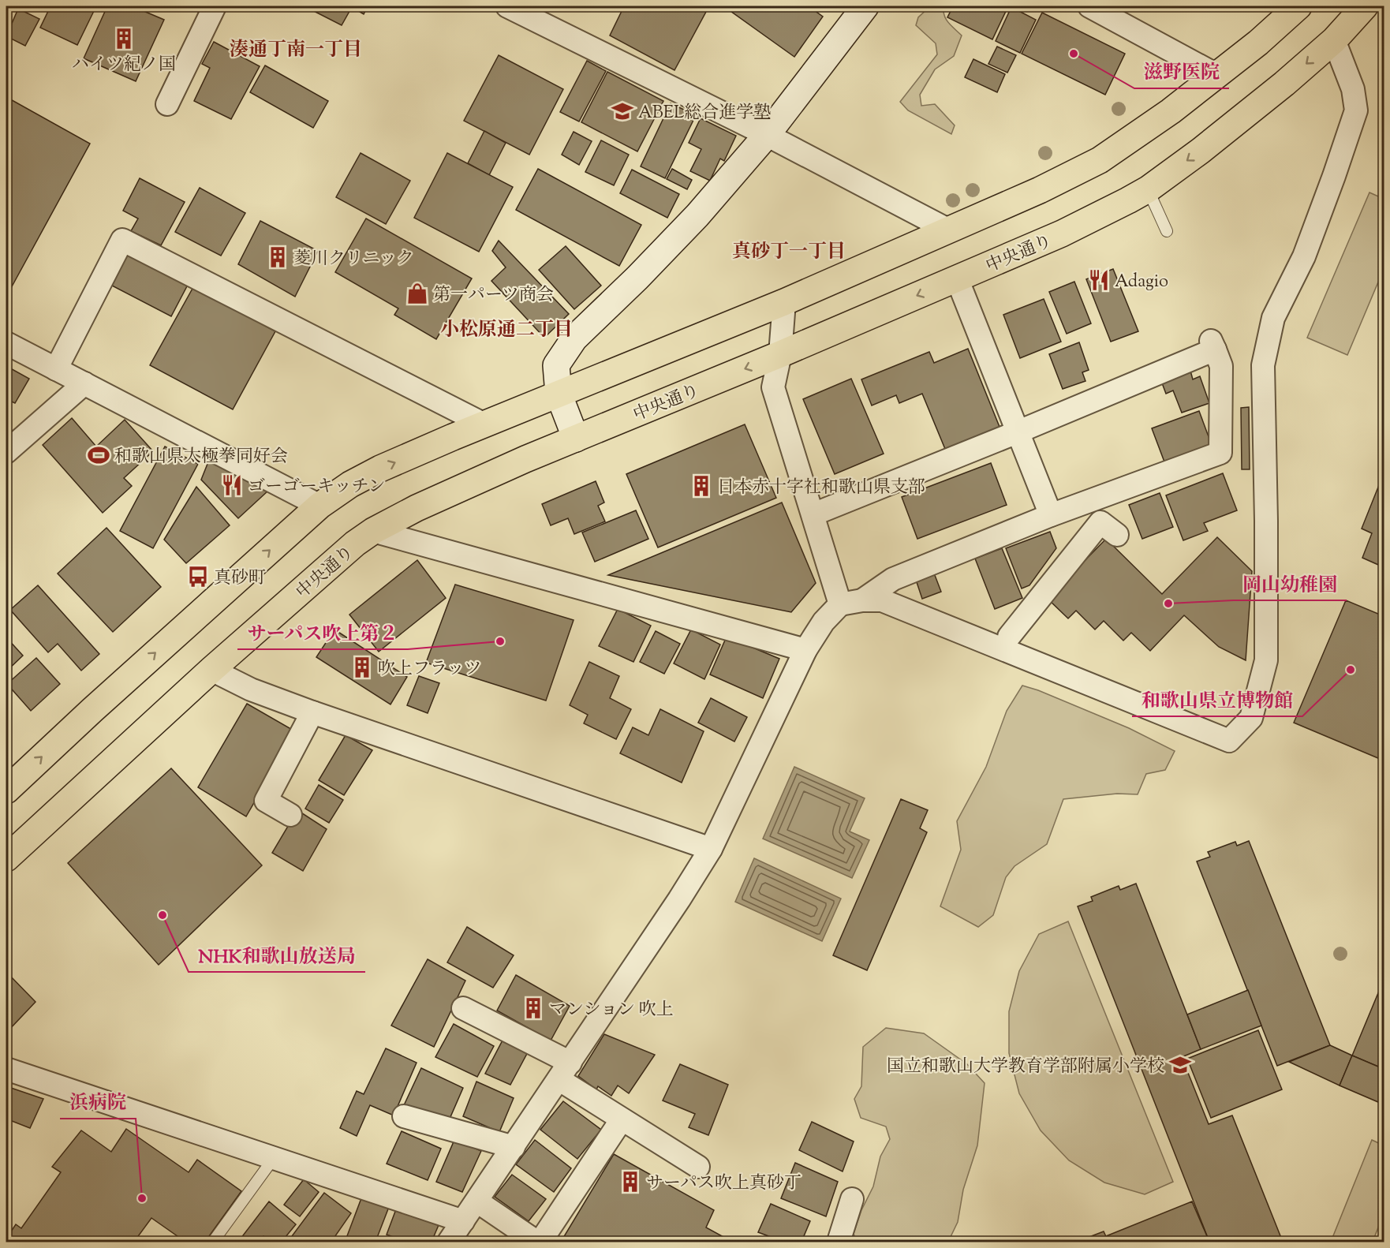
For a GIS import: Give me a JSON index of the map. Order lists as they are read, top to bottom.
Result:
{
  "streets": {
    "highway": ["中央通り"]
  },
  "districts": ["湊通丁南一丁目", "真砂丁一丁目", "小松原通二丁目"],
  "places": {
    "building": [
      "ハイツ紀ノ国",
      "菱川クリニック",
      "日本赤十字社和歌山県支部",
      "吹上フラッツ",
      "マンション 吹上",
      "サーパス吹上真砂丁"
    ],
    "other": [
      "滋野医院",
      "岡山幼稚園",
      "サーパス吹上第２",
      "和歌山県立博物館",
      "NHK和歌山放送局",
      "浜病院"
    ],
    "school or university": ["ABEL総合進学塾", "国立和歌山大学教育学部附属小学校"],
    "restaurant": ["Adagio", "ゴーゴーキッチン"],
    "shop": ["第一パーツ商会"],
    "sports": ["和歌山県太極拳同好会"],
    "bus stop": ["真砂町"]
  }
}
